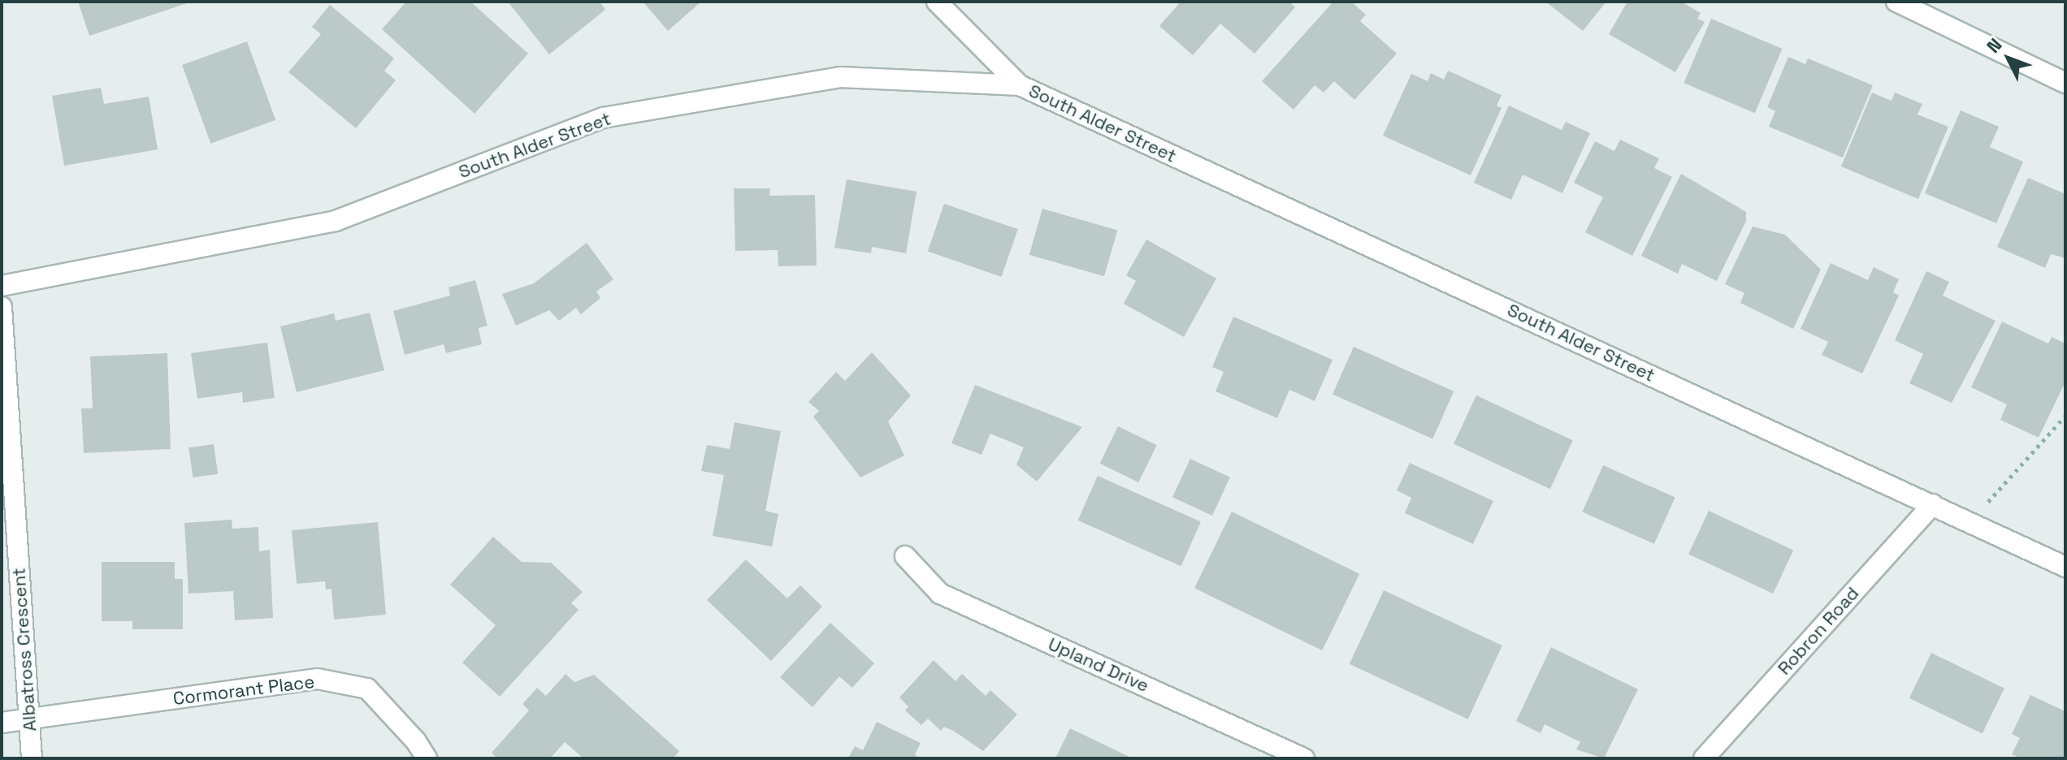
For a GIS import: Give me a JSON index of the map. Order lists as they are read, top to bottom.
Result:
{
  "streets": {
    "street": [
      "South Alder Street",
      "Robron Road",
      "Albatross Crescent",
      "Upland Drive",
      "Cormorant Place"
    ]
  },
  "crossings": [
    ["South Alder Street", "Robron Road"],
    ["Albatross Crescent", "Cormorant Place"]
  ],
  "north": "top left"
}
